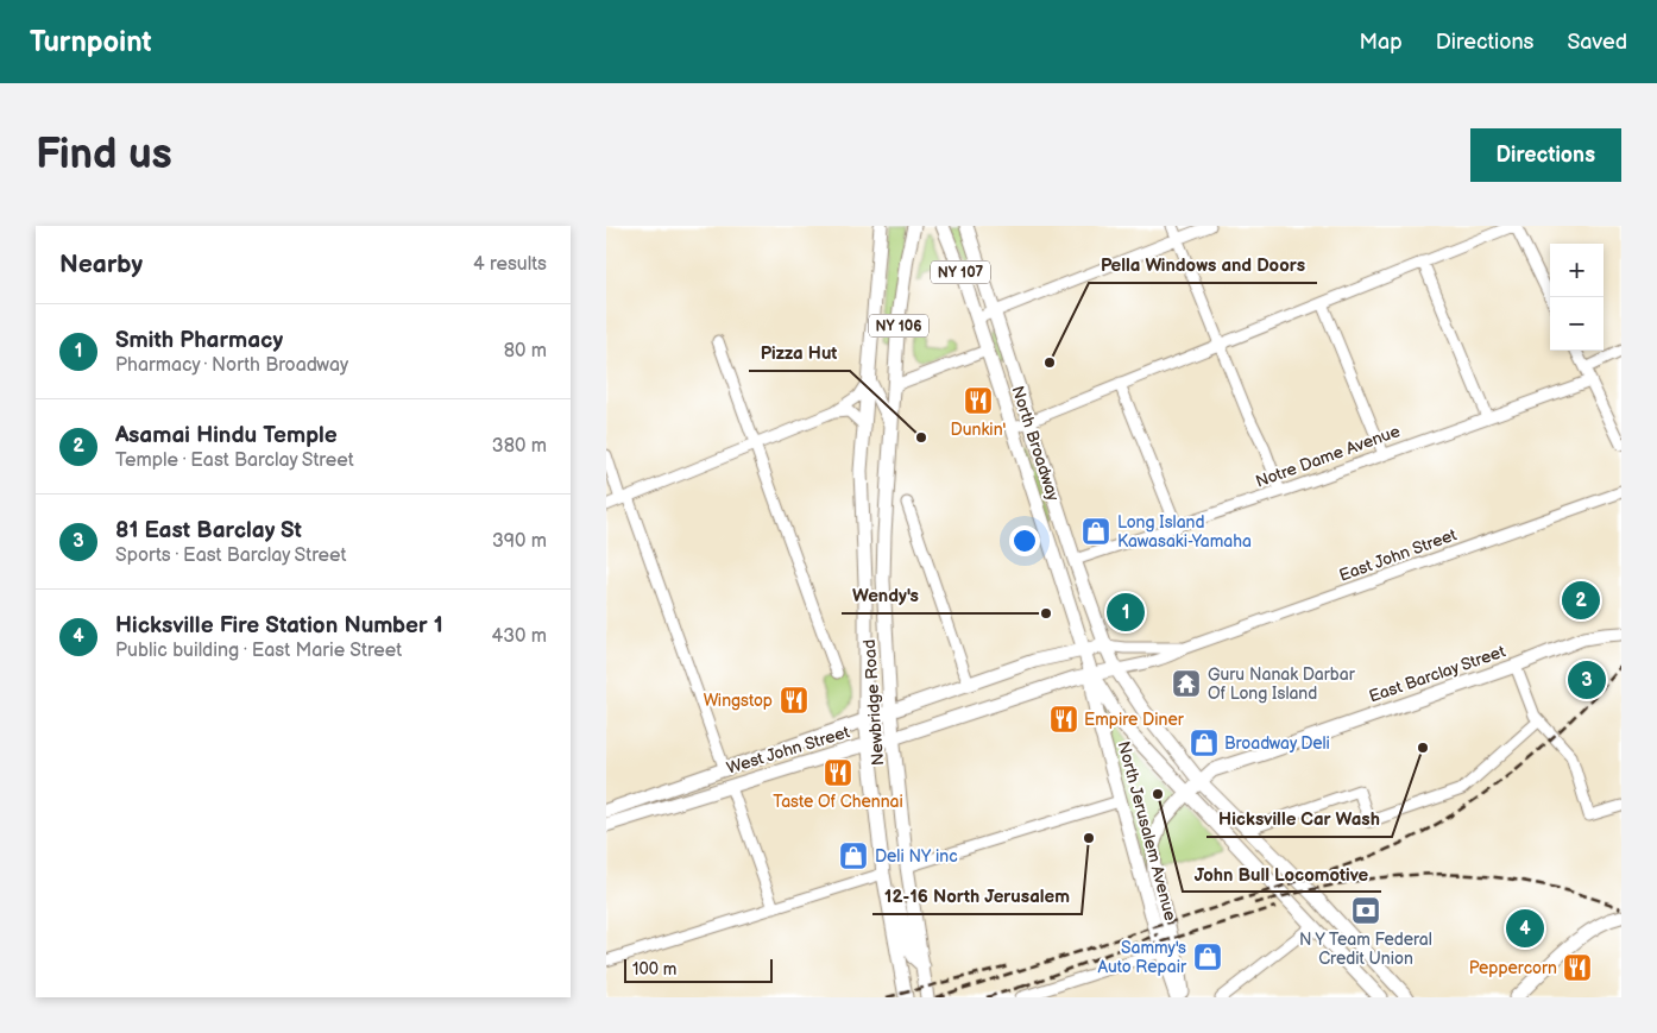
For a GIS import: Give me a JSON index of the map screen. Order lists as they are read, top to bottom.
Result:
{
  "streets": {
    "main road": [
      "NY 107",
      "NY 106",
      "North Broadway",
      "East Barclay Street",
      "Newbridge Road",
      "West John Street",
      "North Jerusalem Avenue"
    ],
    "street": ["Notre Dame Avenue", "East John Street"]
  },
  "crossings": [
    ["NY 107", "North Broadway"],
    ["NY 107", "East John Street"],
    ["NY 107", "East Barclay Street"],
    ["NY 107", "West John Street"],
    ["NY 107", "North Jerusalem Avenue"],
    ["NY 106", "West John Street"],
    ["North Broadway", "Notre Dame Avenue"],
    ["North Broadway", "East John Street"],
    ["North Broadway", "West John Street"],
    ["North Broadway", "North Jerusalem Avenue"],
    ["East John Street", "West John Street"],
    ["Newbridge Road", "West John Street"],
    ["West John Street", "North Jerusalem Avenue"]
  ],
  "places": {
    "other": [
      "Pella Windows and Doors",
      "Pizza Hut",
      "Wendy's",
      "Hicksville Car Wash",
      "John Bull Locomotive",
      "12-16 North Jerusalem"
    ],
    "restaurant": [
      "Dunkin'",
      "Wingstop",
      "Empire Diner",
      "Taste Of Chennai",
      "Peppercorn"
    ],
    "shop": [
      "Long Island Kawasaki-Yamaha",
      "Broadway Deli",
      "Deli NY inc",
      "Sammy's Auto Repair"
    ],
    "temple": ["Guru Nanak Darbar Of Long Island"],
    "bank": ["N Y Team Federal Credit Union"]
  },
  "scale_bar": "100 m",
  "page": {
    "header": "Turnpoint",
    "nav": ["Map", "Directions", "Saved"],
    "buttons": "Directions",
    "title": "Find us",
    "heading": ["Nearby", "4 results"],
    "map_buttons": ["+", "−"],
    "list": [
      {
        "mark": "1",
        "name": "Smith Pharmacy",
        "note": "Pharmacy · North Broadway",
        "value": "80 m"
      },
      {
        "mark": "2",
        "name": "Asamai Hindu Temple",
        "note": "Temple · East Barclay Street",
        "value": "380 m"
      },
      {
        "mark": "3",
        "name": "81 East Barclay St",
        "note": "Sports · East Barclay Street",
        "value": "390 m"
      },
      {
        "mark": "4",
        "name": "Hicksville Fire Station Number 1",
        "note": "Public building · East Marie Street",
        "value": "430 m"
      }
    ],
    "pins": [
      "2",
      "1",
      "3",
      "4"
    ],
    "scale": "100 m"
  }
}
